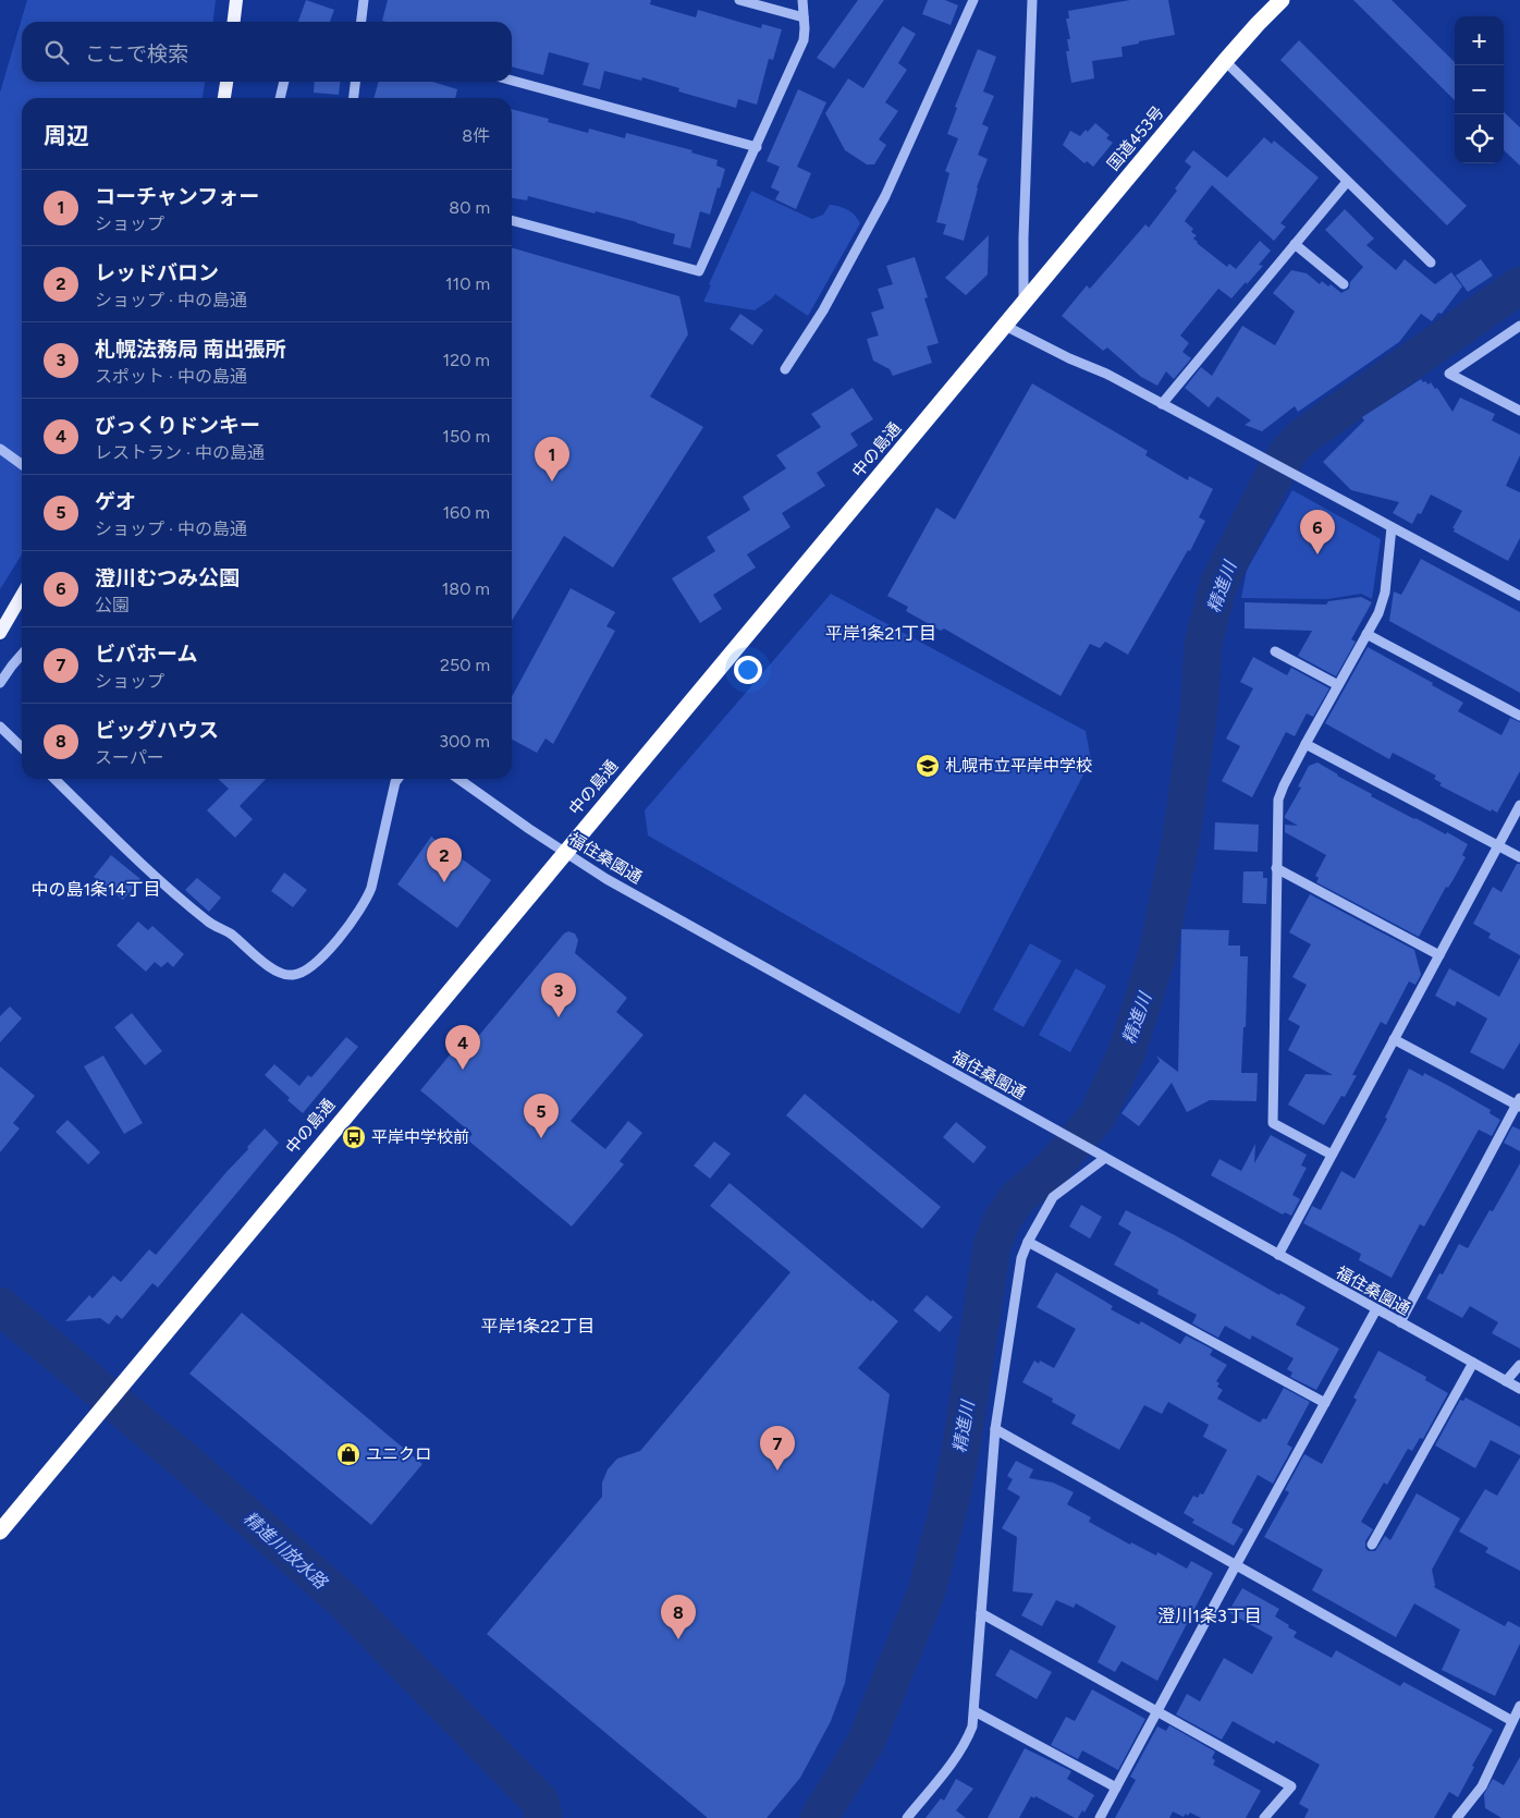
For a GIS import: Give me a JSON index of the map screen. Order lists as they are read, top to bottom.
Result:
{
  "streets": {
    "highway": ["国道453号", "中の島通"],
    "street": ["福住桑園通"]
  },
  "crossings": [
    ["国道453号", "中の島通"],
    ["中の島通", "福住桑園通"]
  ],
  "districts": [
    "平岸1条21丁目",
    "中の島1条14丁目",
    "平岸1条22丁目",
    "澄川1条3丁目"
  ],
  "water": ["精進川", "精進川放水路"],
  "places": {
    "school or university": ["札幌市立平岸中学校"],
    "bus stop": ["平岸中学校前"],
    "shop": ["ユニクロ"]
  },
  "page": {
    "map_buttons": ["+", "−"],
    "search": "ここで検索",
    "heading": ["周辺", "8件"],
    "list": [
      {
        "mark": "1",
        "name": "コーチャンフォー",
        "note": "ショップ",
        "value": "80 m"
      },
      {
        "mark": "2",
        "name": "レッドバロン",
        "note": "ショップ · 中の島通",
        "value": "110 m"
      },
      {
        "mark": "3",
        "name": "札幌法務局 南出張所",
        "note": "スポット · 中の島通",
        "value": "120 m"
      },
      {
        "mark": "4",
        "name": "びっくりドンキー",
        "note": "レストラン · 中の島通",
        "value": "150 m"
      },
      {
        "mark": "5",
        "name": "ゲオ",
        "note": "ショップ · 中の島通",
        "value": "160 m"
      },
      {
        "mark": "6",
        "name": "澄川むつみ公園",
        "note": "公園",
        "value": "180 m"
      },
      {
        "mark": "7",
        "name": "ビバホーム",
        "note": "ショップ",
        "value": "250 m"
      },
      {
        "mark": "8",
        "name": "ビッグハウス",
        "note": "スーパー",
        "value": "300 m"
      }
    ],
    "pins": [
      "1",
      "6",
      "2",
      "3",
      "4",
      "5",
      "7",
      "8"
    ]
  }
}
